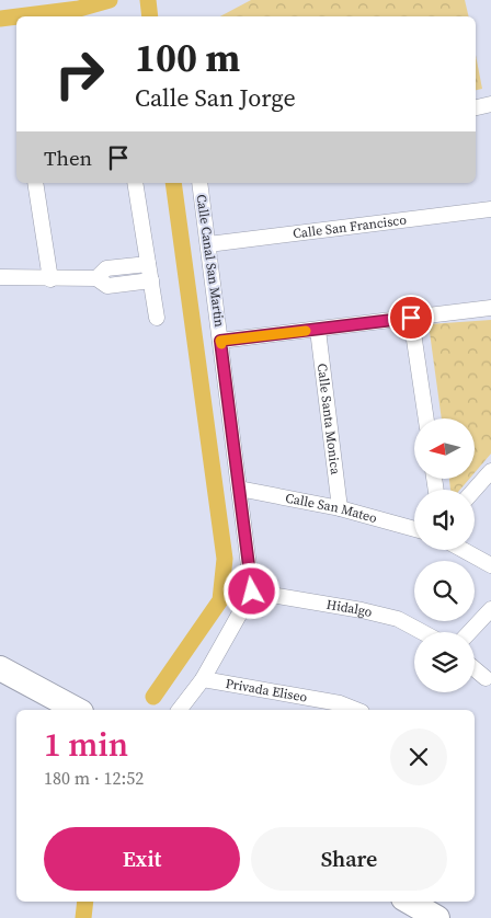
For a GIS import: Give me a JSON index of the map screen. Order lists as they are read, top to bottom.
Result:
{
  "streets": {
    "street": [
      "Calle San Francisco",
      "Calle Canal San Martin",
      "Calle Santa Monica",
      "Calle San Mateo",
      "Hidalgo",
      "Privada Eliseo"
    ]
  },
  "crossings": [
    ["Calle San Francisco", "Calle Canal San Martin"],
    ["Calle Canal San Martin", "Calle San Mateo"],
    ["Calle Canal San Martin", "Hidalgo"],
    ["Calle Santa Monica", "Calle San Mateo"]
  ],
  "north": "left",
  "page": {
    "turn": ["100 m", "Calle San Jorge"],
    "then": "Then",
    "heading": ["1 min", "180 m · 12:52"],
    "buttons": ["Exit", "Share"]
  }
}
